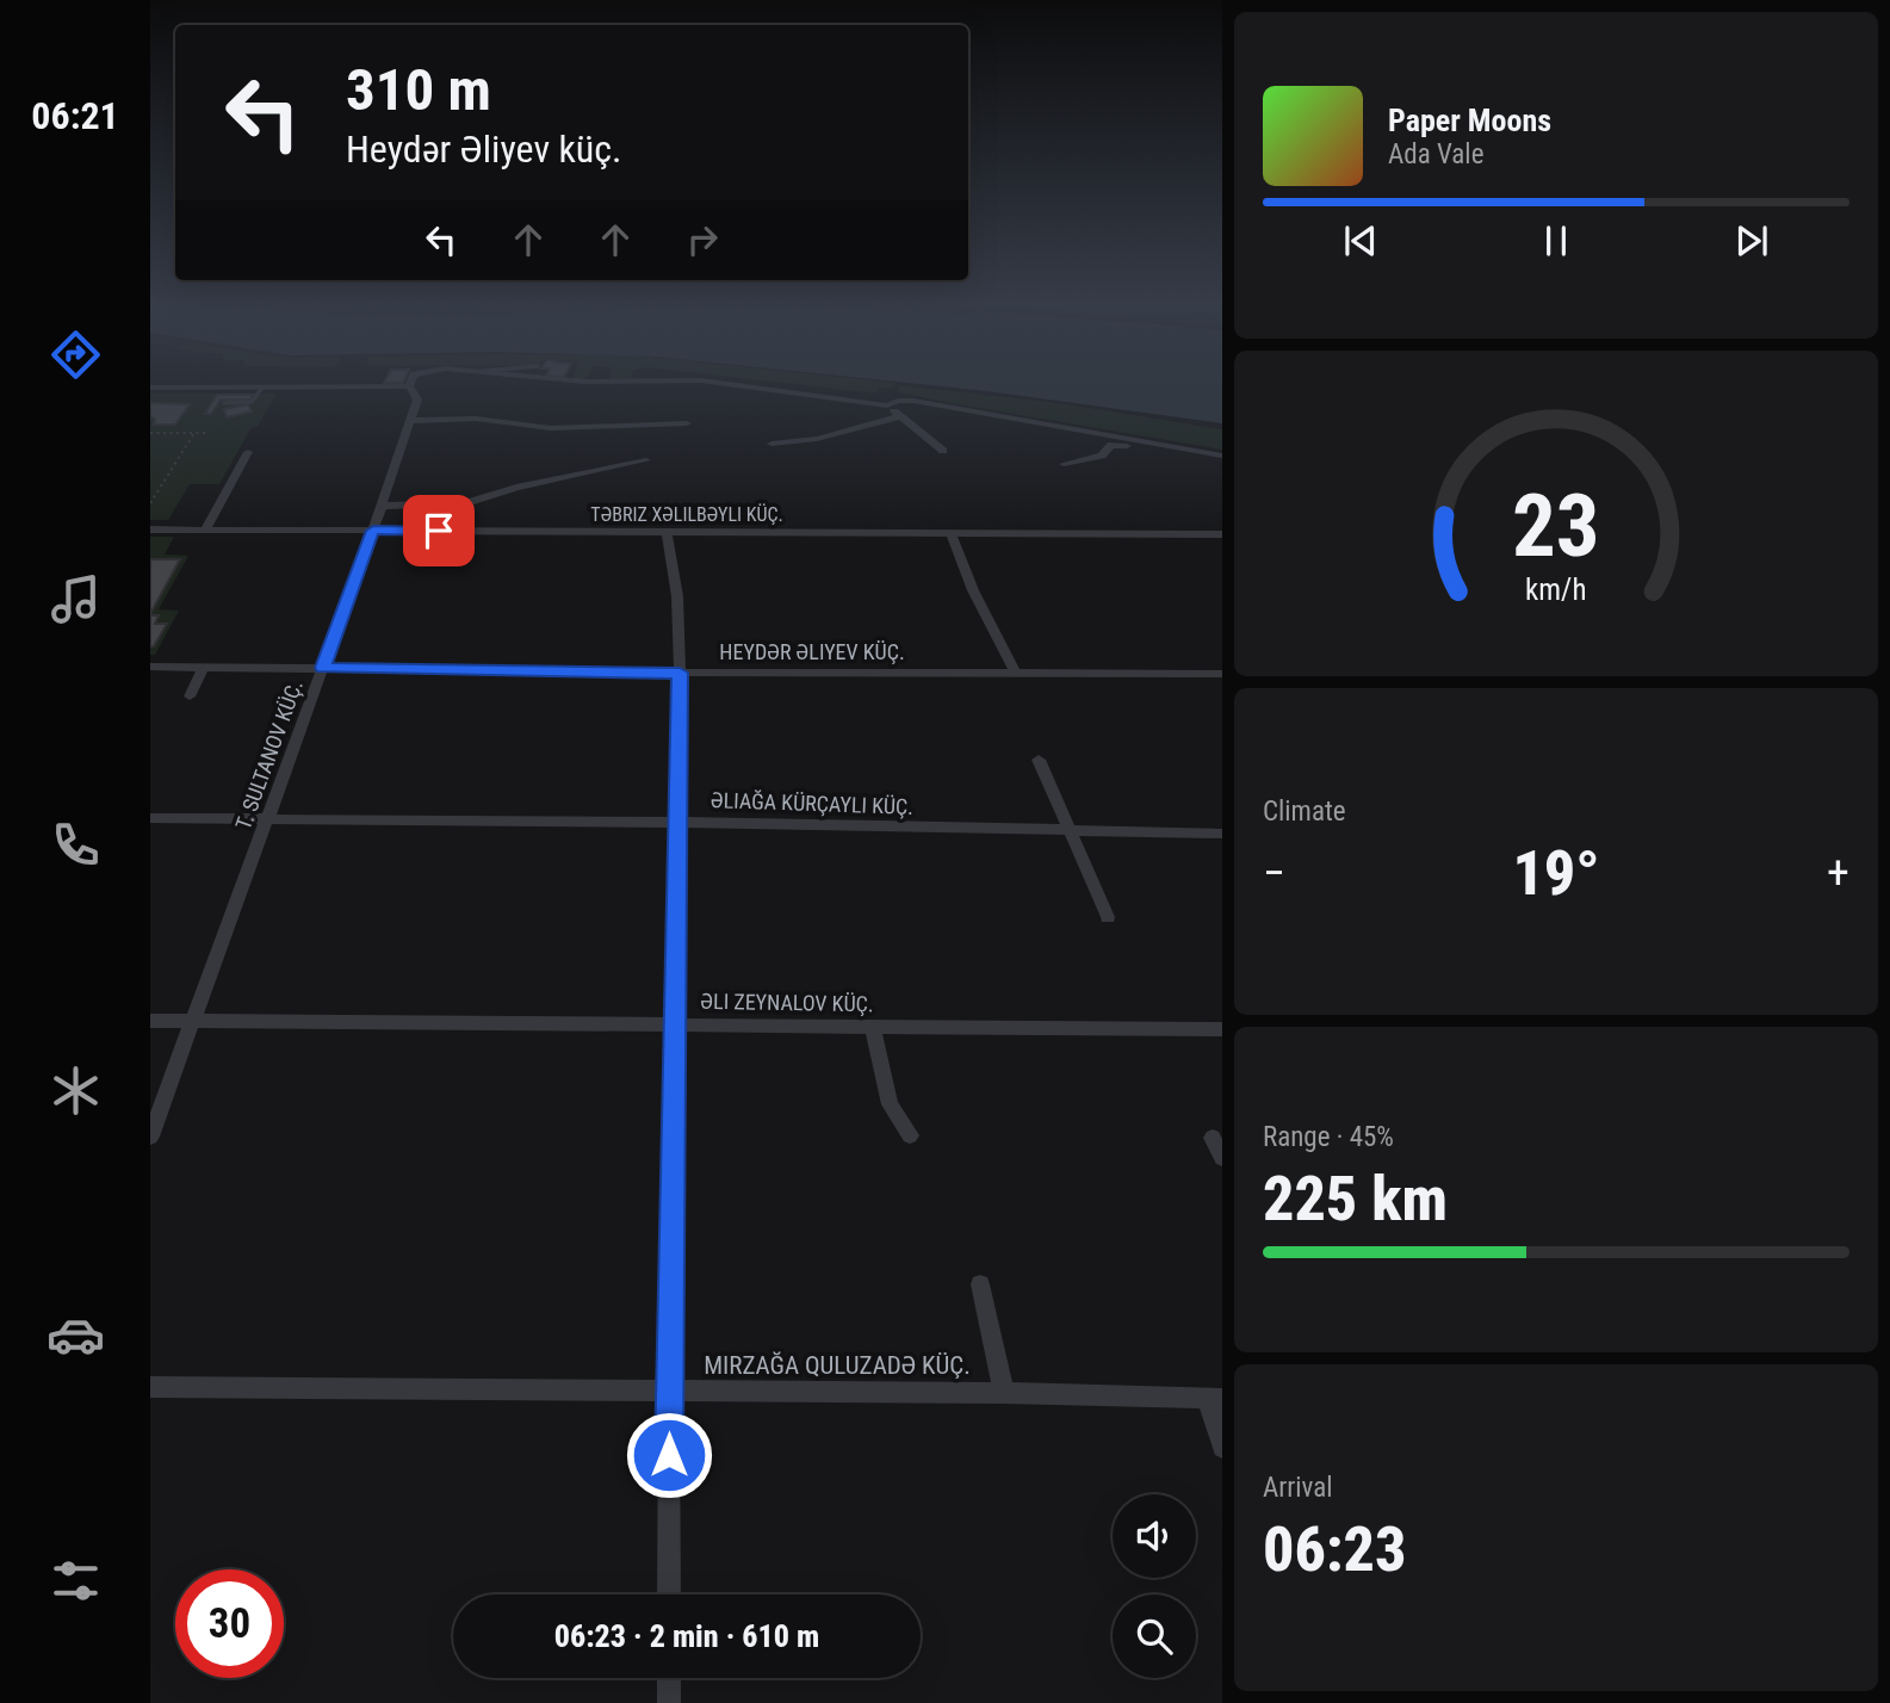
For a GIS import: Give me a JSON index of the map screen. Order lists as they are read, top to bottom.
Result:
{
  "streets": {
    "street": [
      "TƏBRIZ XƏLILBƏYLI KÜÇ.",
      "HEYDƏR ƏLIYEV KÜÇ.",
      "T. SULTANOV KÜÇ.",
      "ƏLI ZEYNALOV KÜÇ.",
      "MIRZAĞA QULUZADƏ KÜÇ."
    ]
  },
  "crossings": [
    ["TƏBRIZ XƏLILBƏYLI KÜÇ.", "T. SULTANOV KÜÇ."],
    ["HEYDƏR ƏLIYEV KÜÇ.", "T. SULTANOV KÜÇ."],
    ["T. SULTANOV KÜÇ.", "ƏLI ZEYNALOV KÜÇ."]
  ],
  "page": {
    "tabs": "06:21",
    "turn": ["310 m", "Heydər Əliyev küç."],
    "song": ["Paper Moons", "Ada Vale"],
    "tile": [
      "Climate",
      ["Range · 45%", "225 km"],
      ["Arrival", "06:23"]
    ],
    "heat": ["−", "19°", "+"],
    "limit": "30",
    "trip": "06:23 · 2 min · 610 m",
    "gauge": ["23", "km/h"]
  }
}
